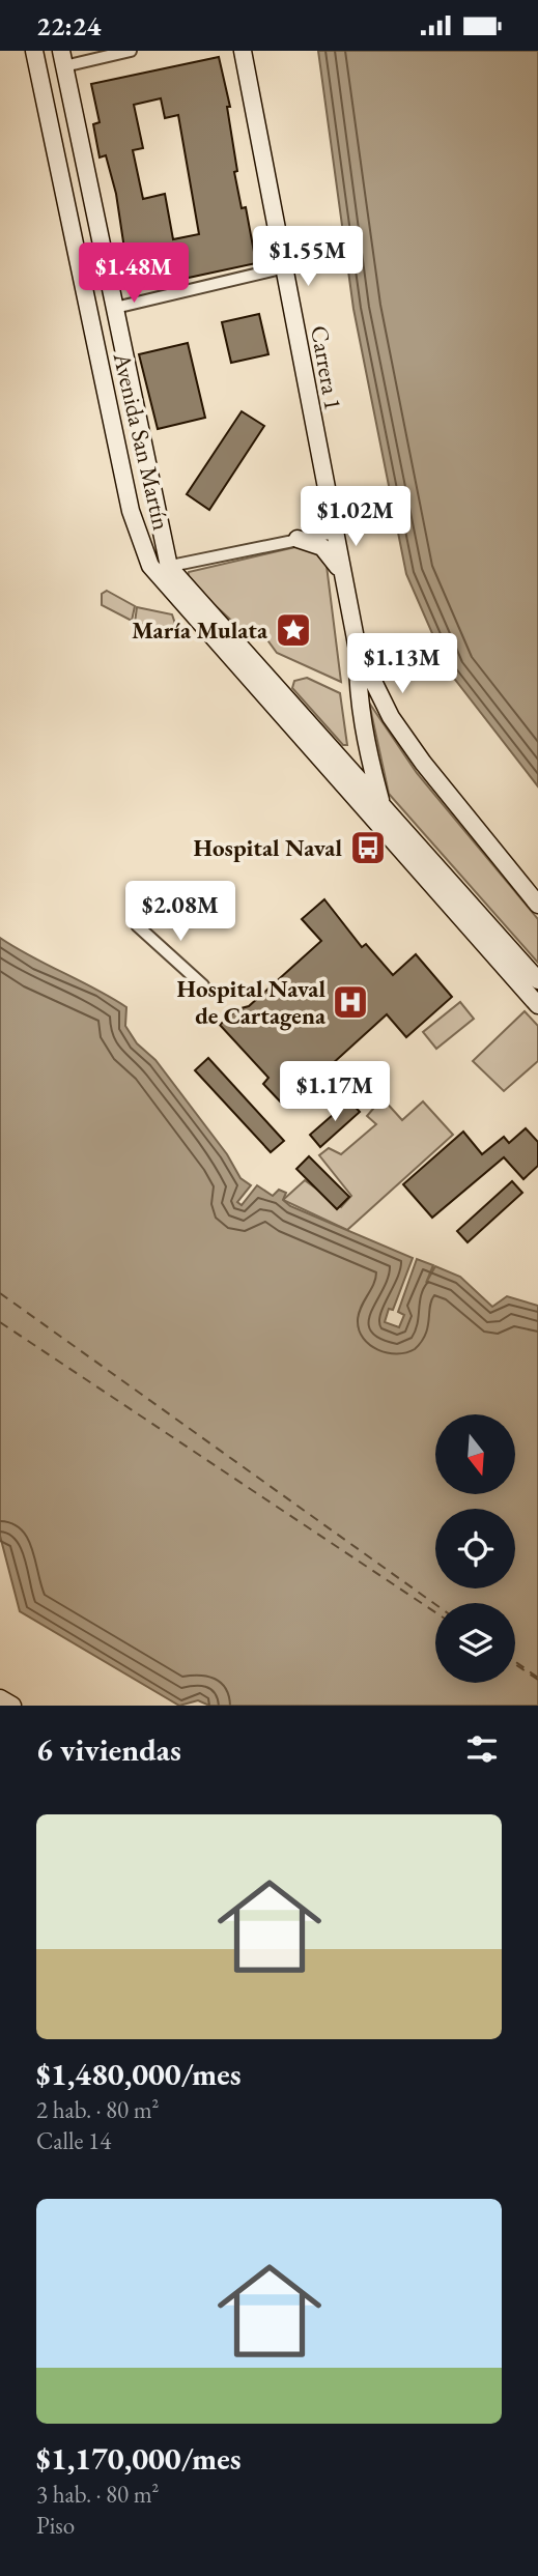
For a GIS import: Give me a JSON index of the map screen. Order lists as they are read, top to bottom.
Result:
{
  "streets": {
    "main road": ["Carrera 1", "Avenida San Martín"]
  },
  "crossings": [
    ["Carrera 1", "Avenida San Martín"]
  ],
  "places": {
    "place": ["María Mulata"],
    "bus stop": ["Hospital Naval"],
    "hospital": ["Hospital Naval de Cartagena"]
  },
  "north": "bottom",
  "page": {
    "status": "22:24",
    "price": [
      "$1.55M",
      "$1.48M",
      "$1.02M",
      "$1.13M",
      "$2.08M",
      "$1.17M"
    ],
    "heading": "6 viviendas",
    "list": [
      {
        "name": "$1,480,000/mes",
        "note": "2 hab. · 80 m² · Calle 14"
      },
      {
        "name": "$1,170,000/mes",
        "note": "3 hab. · 80 m² · Piso"
      }
    ]
  }
}
